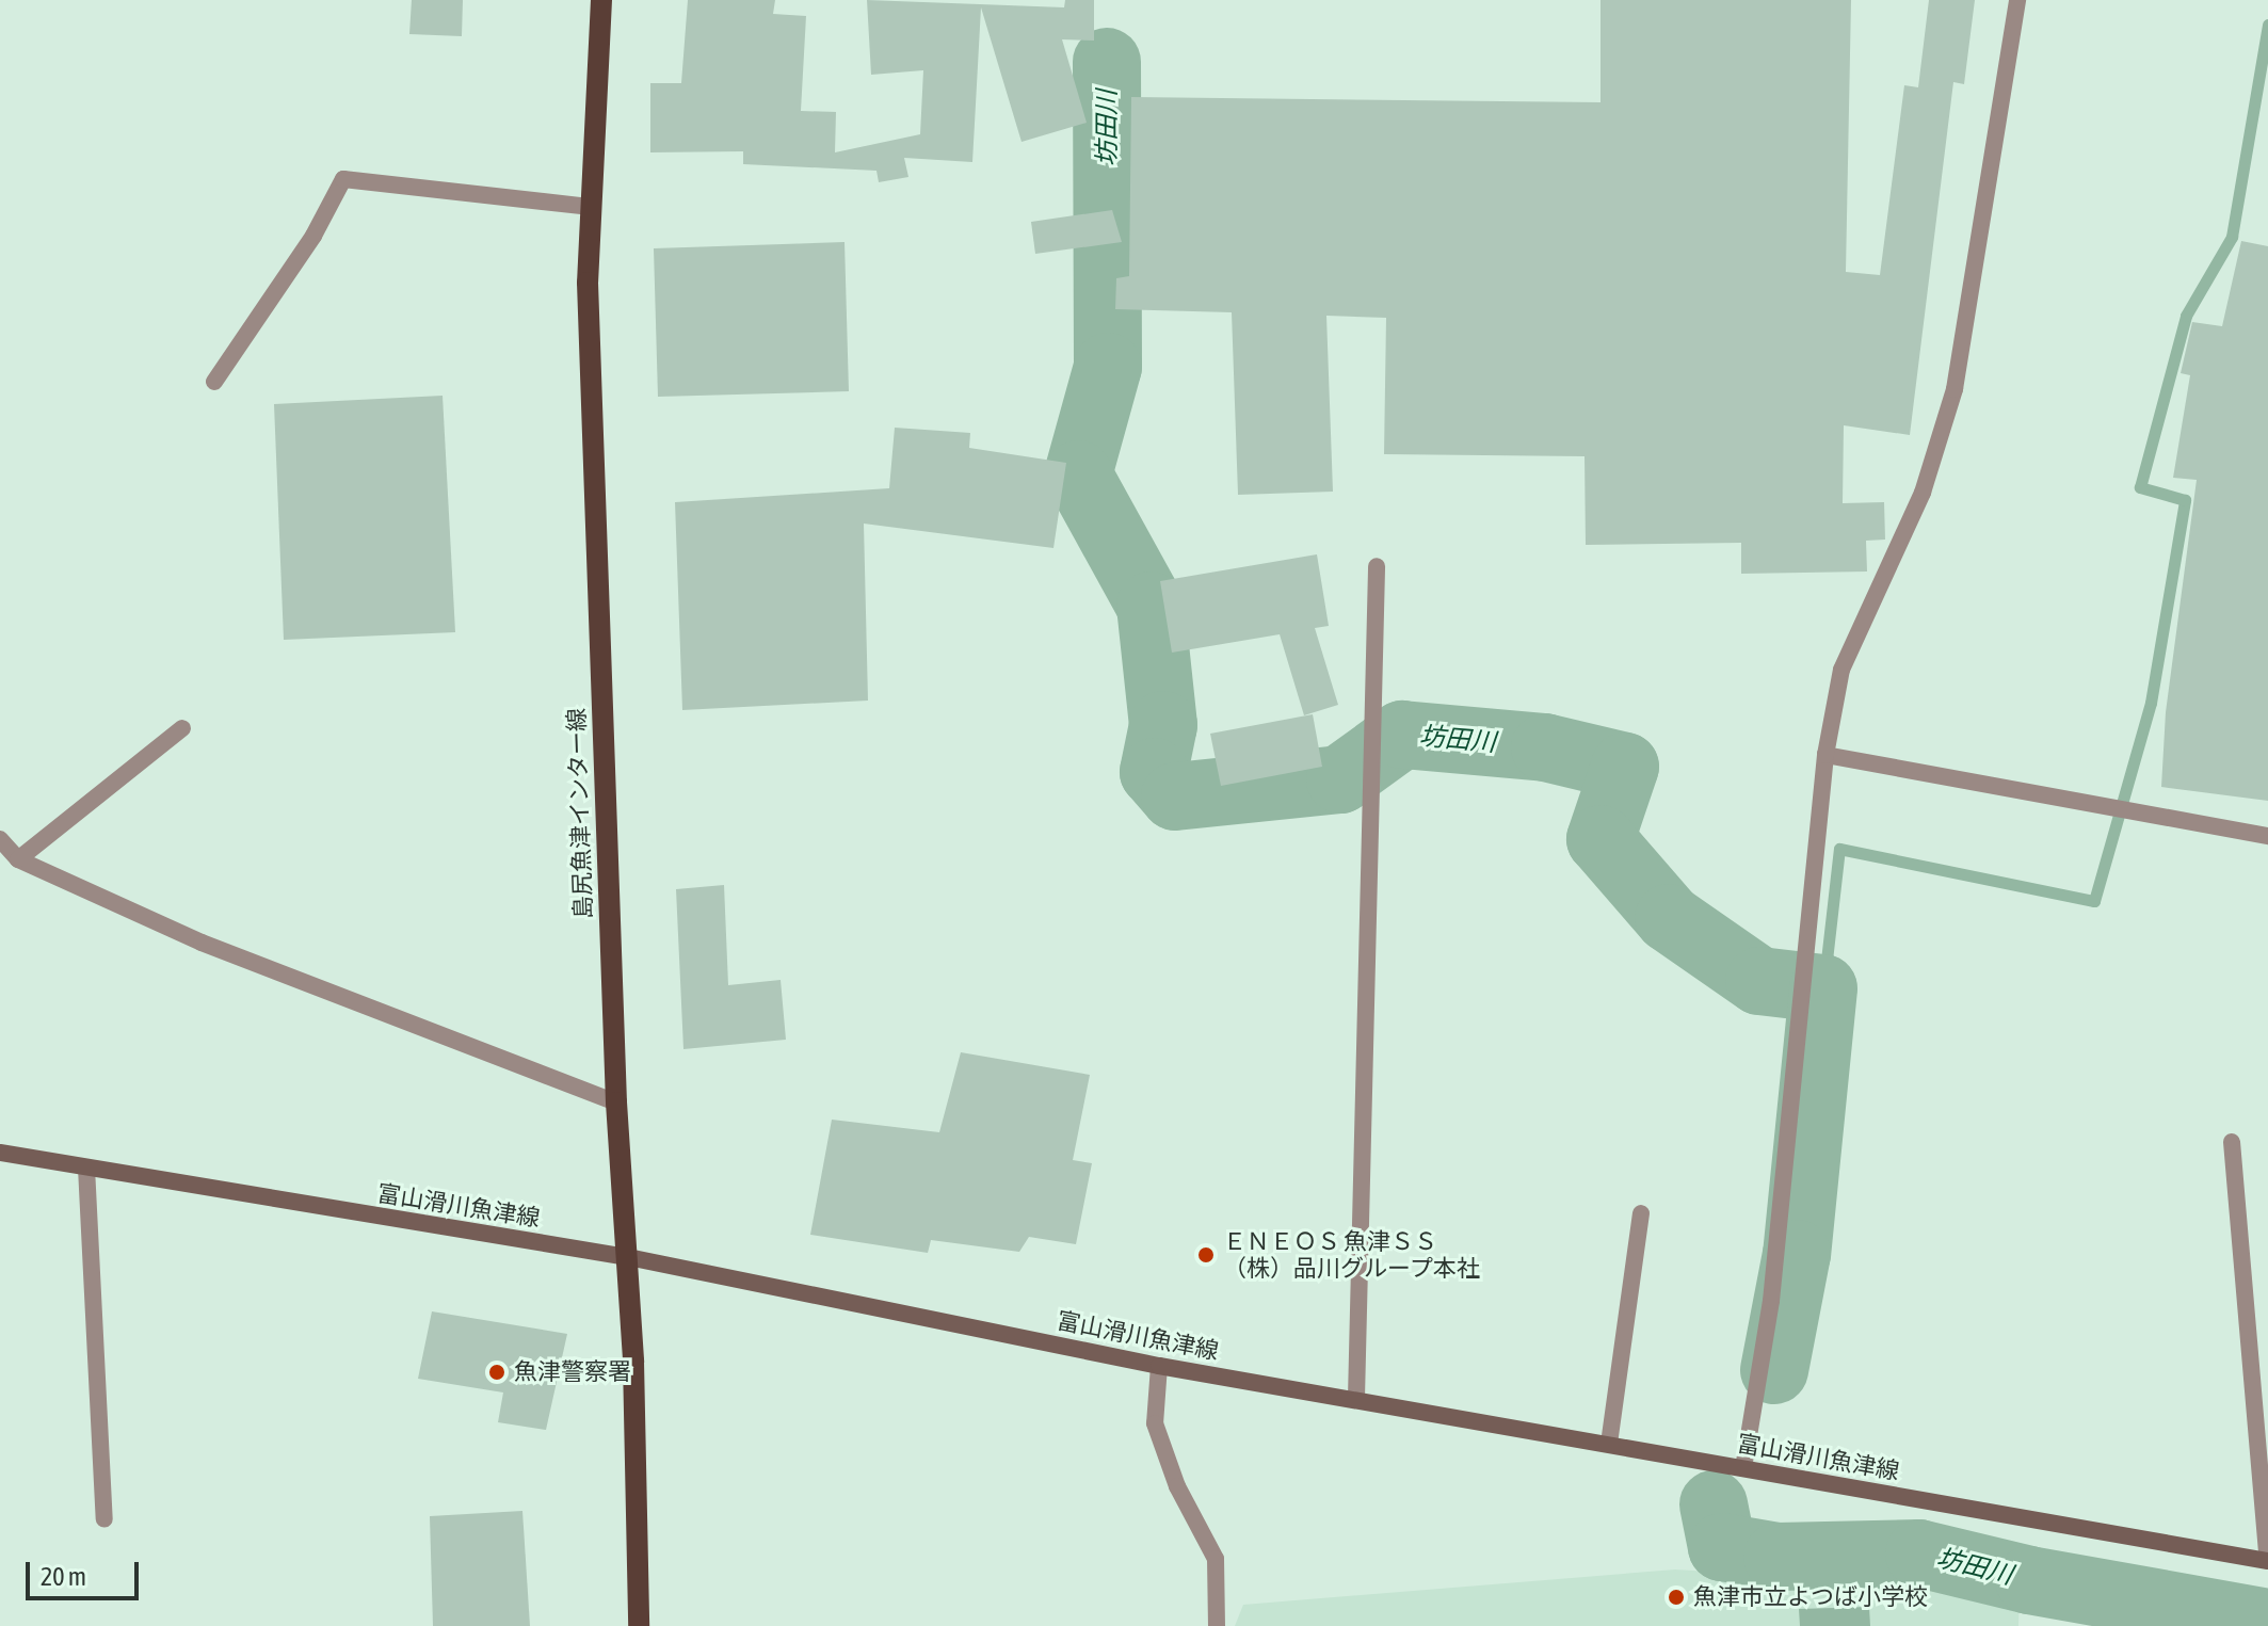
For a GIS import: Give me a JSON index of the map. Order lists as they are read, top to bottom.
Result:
{
  "streets": {
    "main road": ["島尻魚津インター線", "富山滑川魚津線"]
  },
  "crossings": [
    ["島尻魚津インター線", "富山滑川魚津線"]
  ],
  "water": ["坊田川"],
  "places": ["ＥＮＥＯＳ 魚津ＳＳ （株）品川グループ本社", "魚津警察署", "魚津市立よつば小学校"],
  "scale_bar": "20 m"
}
